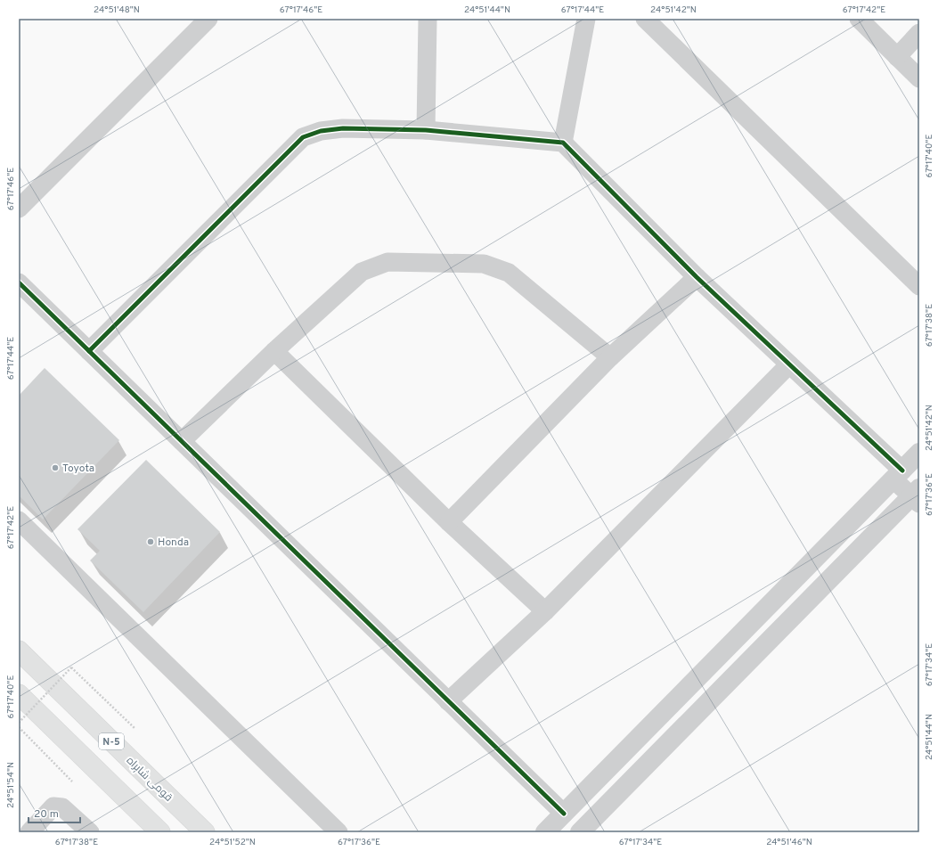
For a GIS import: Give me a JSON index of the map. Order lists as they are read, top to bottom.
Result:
{
  "streets": {
    "highway": ["N-5", "قومی شاہراہ"]
  },
  "places": ["Toyota", "Honda"],
  "scale_bar": "20 m",
  "coordinates": [
    "24°51'48\"N",
    "67°17'46\"E",
    "24°51'44\"N",
    "67°17'44\"E",
    "24°51'42\"N",
    "67°17'42\"E",
    "67°17'40\"E",
    "67°17'38\"E",
    "67°17'36\"E",
    "67°17'34\"E",
    "24°51'54\"N",
    "24°51'52\"N",
    "24°51'46\"N"
  ]
}
